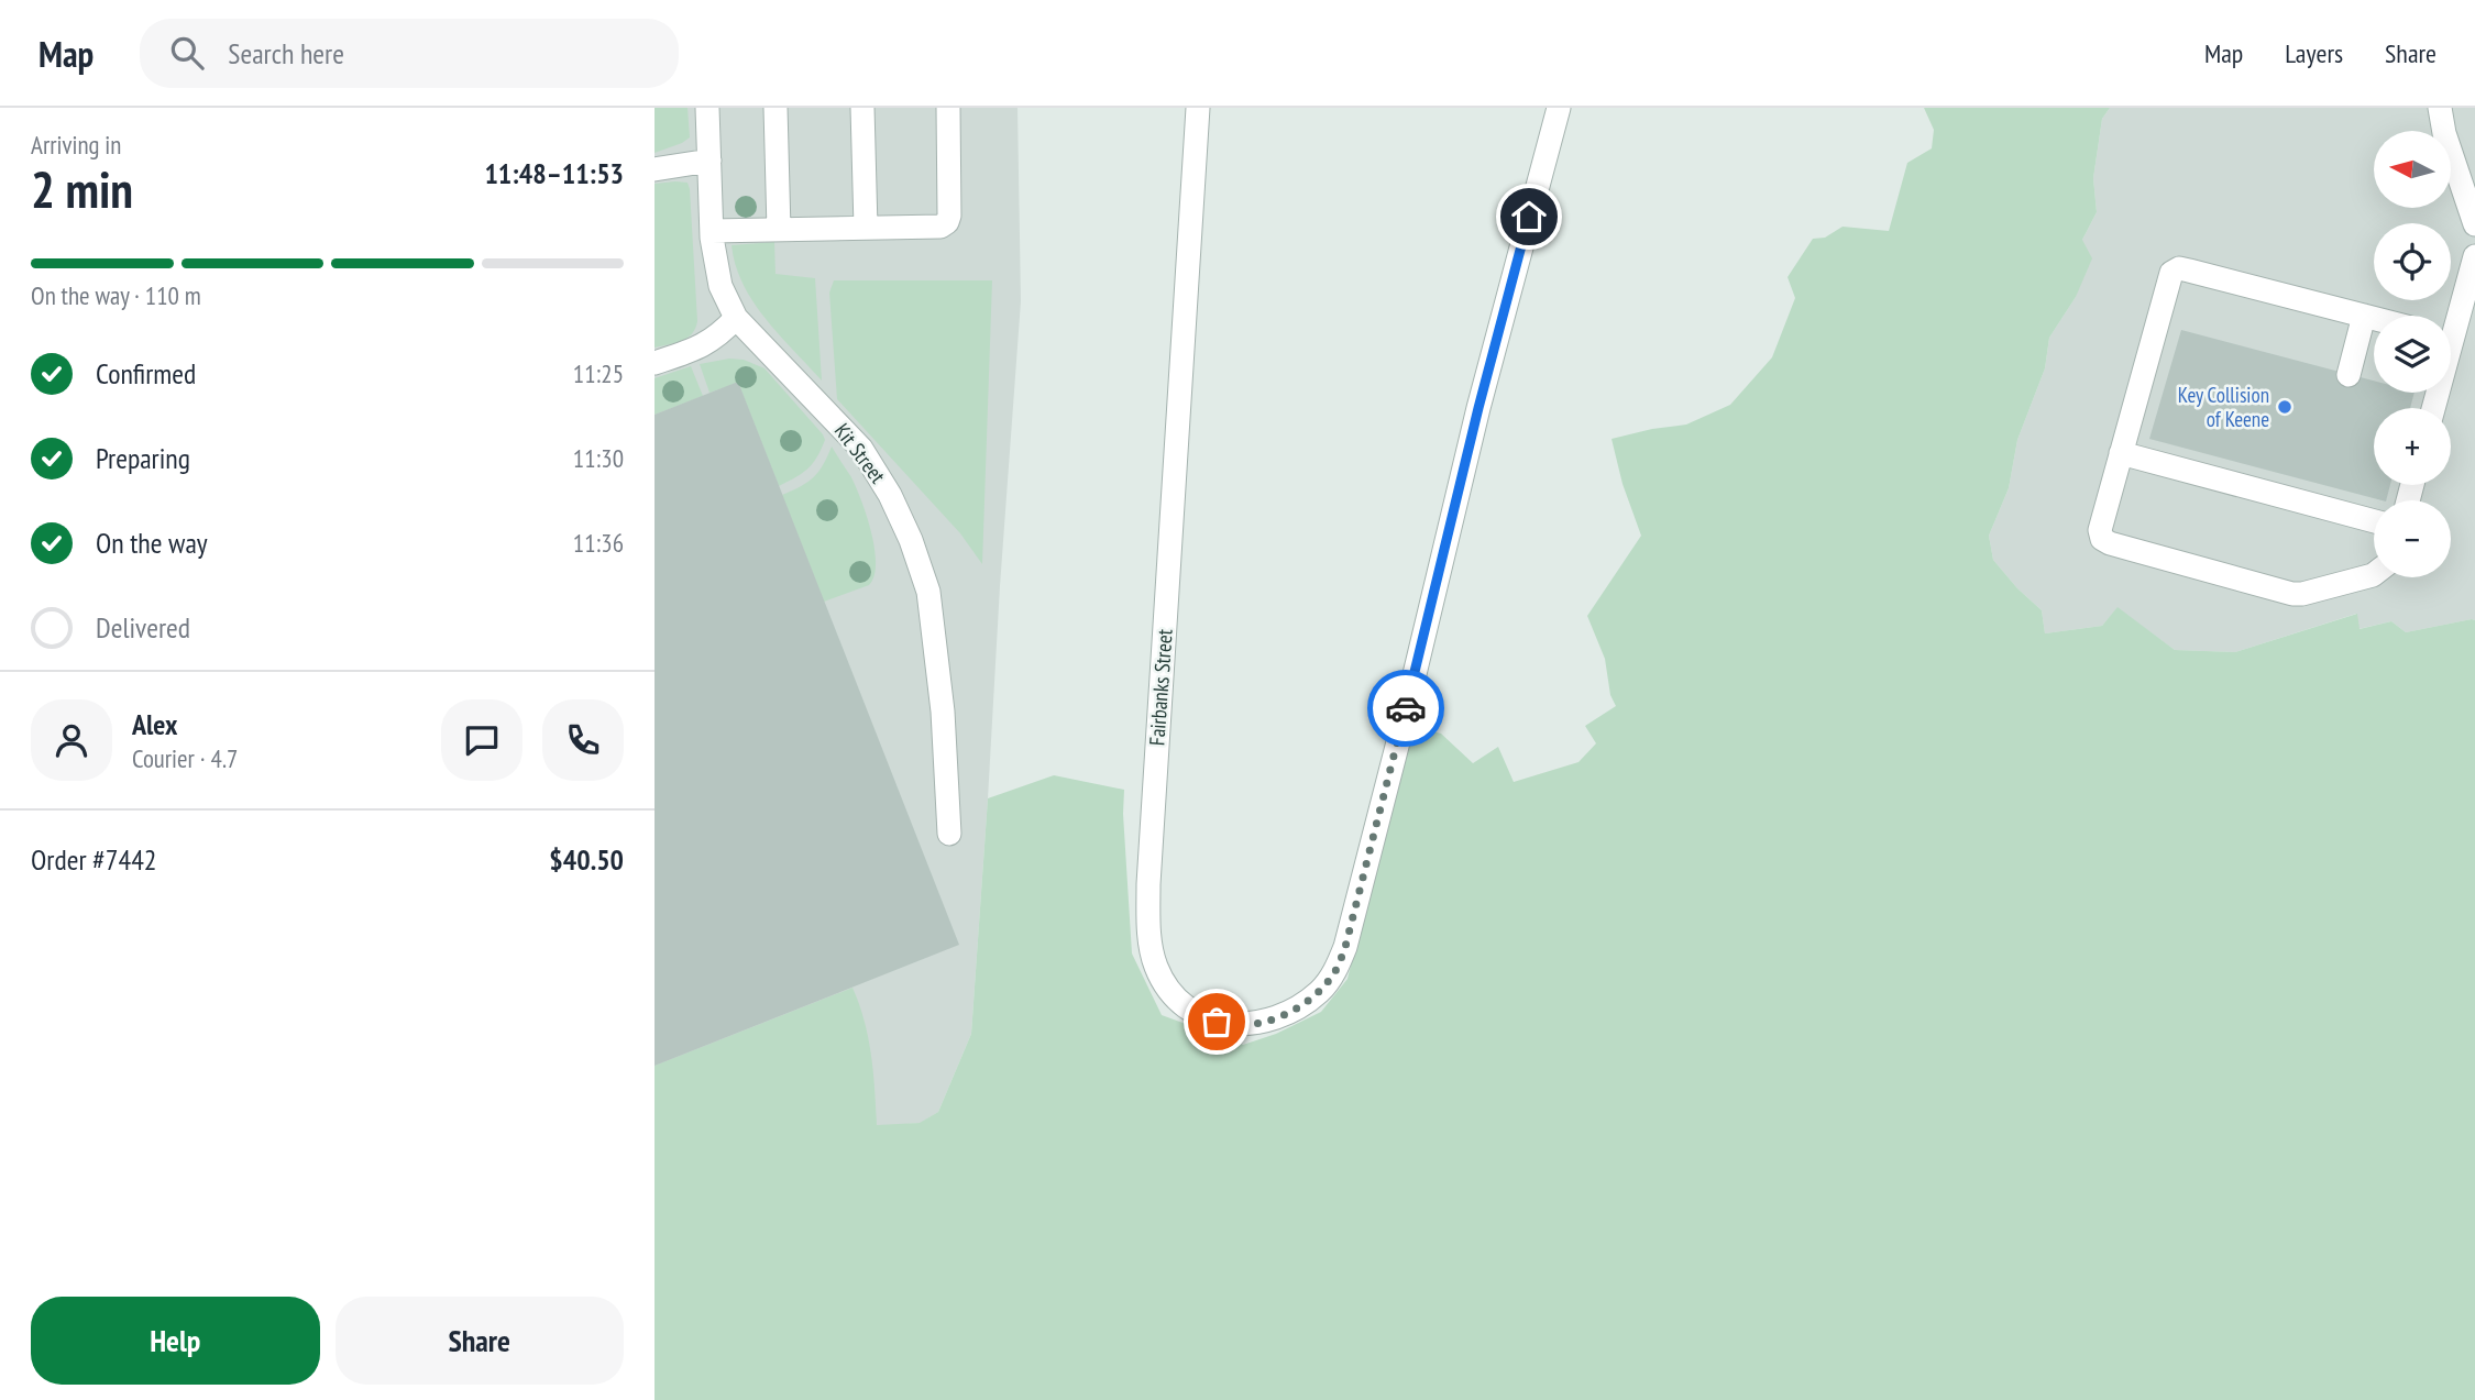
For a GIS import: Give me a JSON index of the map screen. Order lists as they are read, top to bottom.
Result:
{
  "streets": {
    "street": ["Kit Street", "Fairbanks Street"]
  },
  "places": ["Key Collision of Keene"],
  "north": "left",
  "page": {
    "header": "Map",
    "search": "Search here",
    "nav": ["Map", "Layers", "Share"],
    "heading": ["2 min", "Arriving in", "11:48–11:53"],
    "panel": [
      "Alex",
      "Courier · 4.7",
      "Order #7442",
      "$40.50"
    ],
    "map_buttons": ["+", "−"],
    "bar": "On the way · 110 m",
    "list": [
      ["Confirmed", "11:25"],
      ["Preparing", "11:30"],
      ["On the way", "11:36"],
      "Delivered"
    ],
    "buttons": ["Help", "Share"]
  }
}
